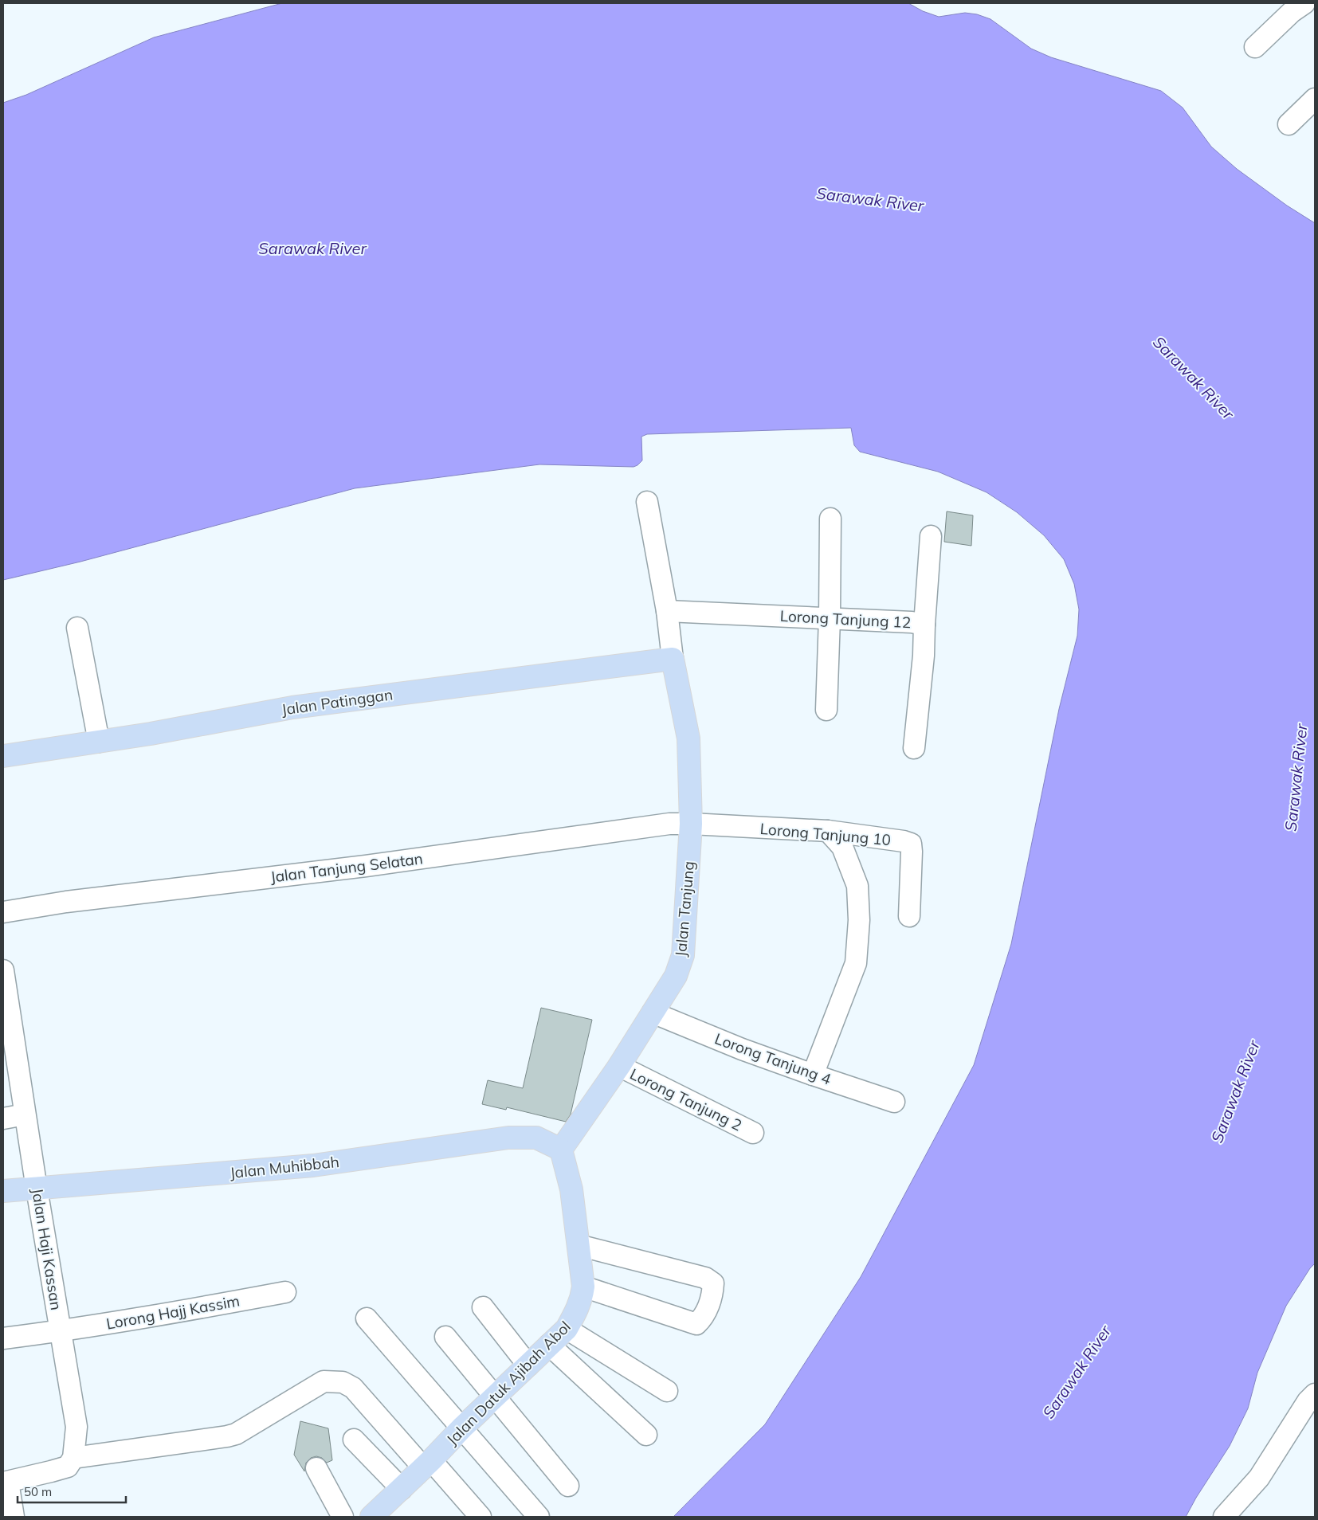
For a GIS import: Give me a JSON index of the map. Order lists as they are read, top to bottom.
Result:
{
  "streets": {
    "main road": [
      "Jalan Patinggan",
      "Jalan Tanjung",
      "Jalan Muhibbah",
      "Jalan Datuk Ajibah Abol"
    ],
    "street": [
      "Lorong Tanjung 12",
      "Lorong Tanjung 10",
      "Jalan Tanjung Selatan",
      "Lorong Tanjung 4",
      "Lorong Tanjung 2",
      "Jalan Haji Kassan",
      "Lorong Hajj Kassim"
    ]
  },
  "crossings": [
    ["Jalan Patinggan", "Jalan Tanjung"],
    ["Lorong Tanjung 10", "Jalan Tanjung Selatan"],
    ["Lorong Tanjung 10", "Jalan Tanjung"],
    ["Jalan Tanjung Selatan", "Jalan Tanjung"],
    ["Jalan Tanjung", "Lorong Tanjung 4"],
    ["Jalan Tanjung", "Lorong Tanjung 2"],
    ["Jalan Tanjung", "Jalan Muhibbah"],
    ["Jalan Tanjung", "Jalan Datuk Ajibah Abol"],
    ["Jalan Muhibbah", "Jalan Haji Kassan"],
    ["Jalan Muhibbah", "Jalan Datuk Ajibah Abol"],
    ["Jalan Haji Kassan", "Lorong Hajj Kassim"]
  ],
  "water": ["Sarawak River"],
  "scale_bar": "50 m"
}
